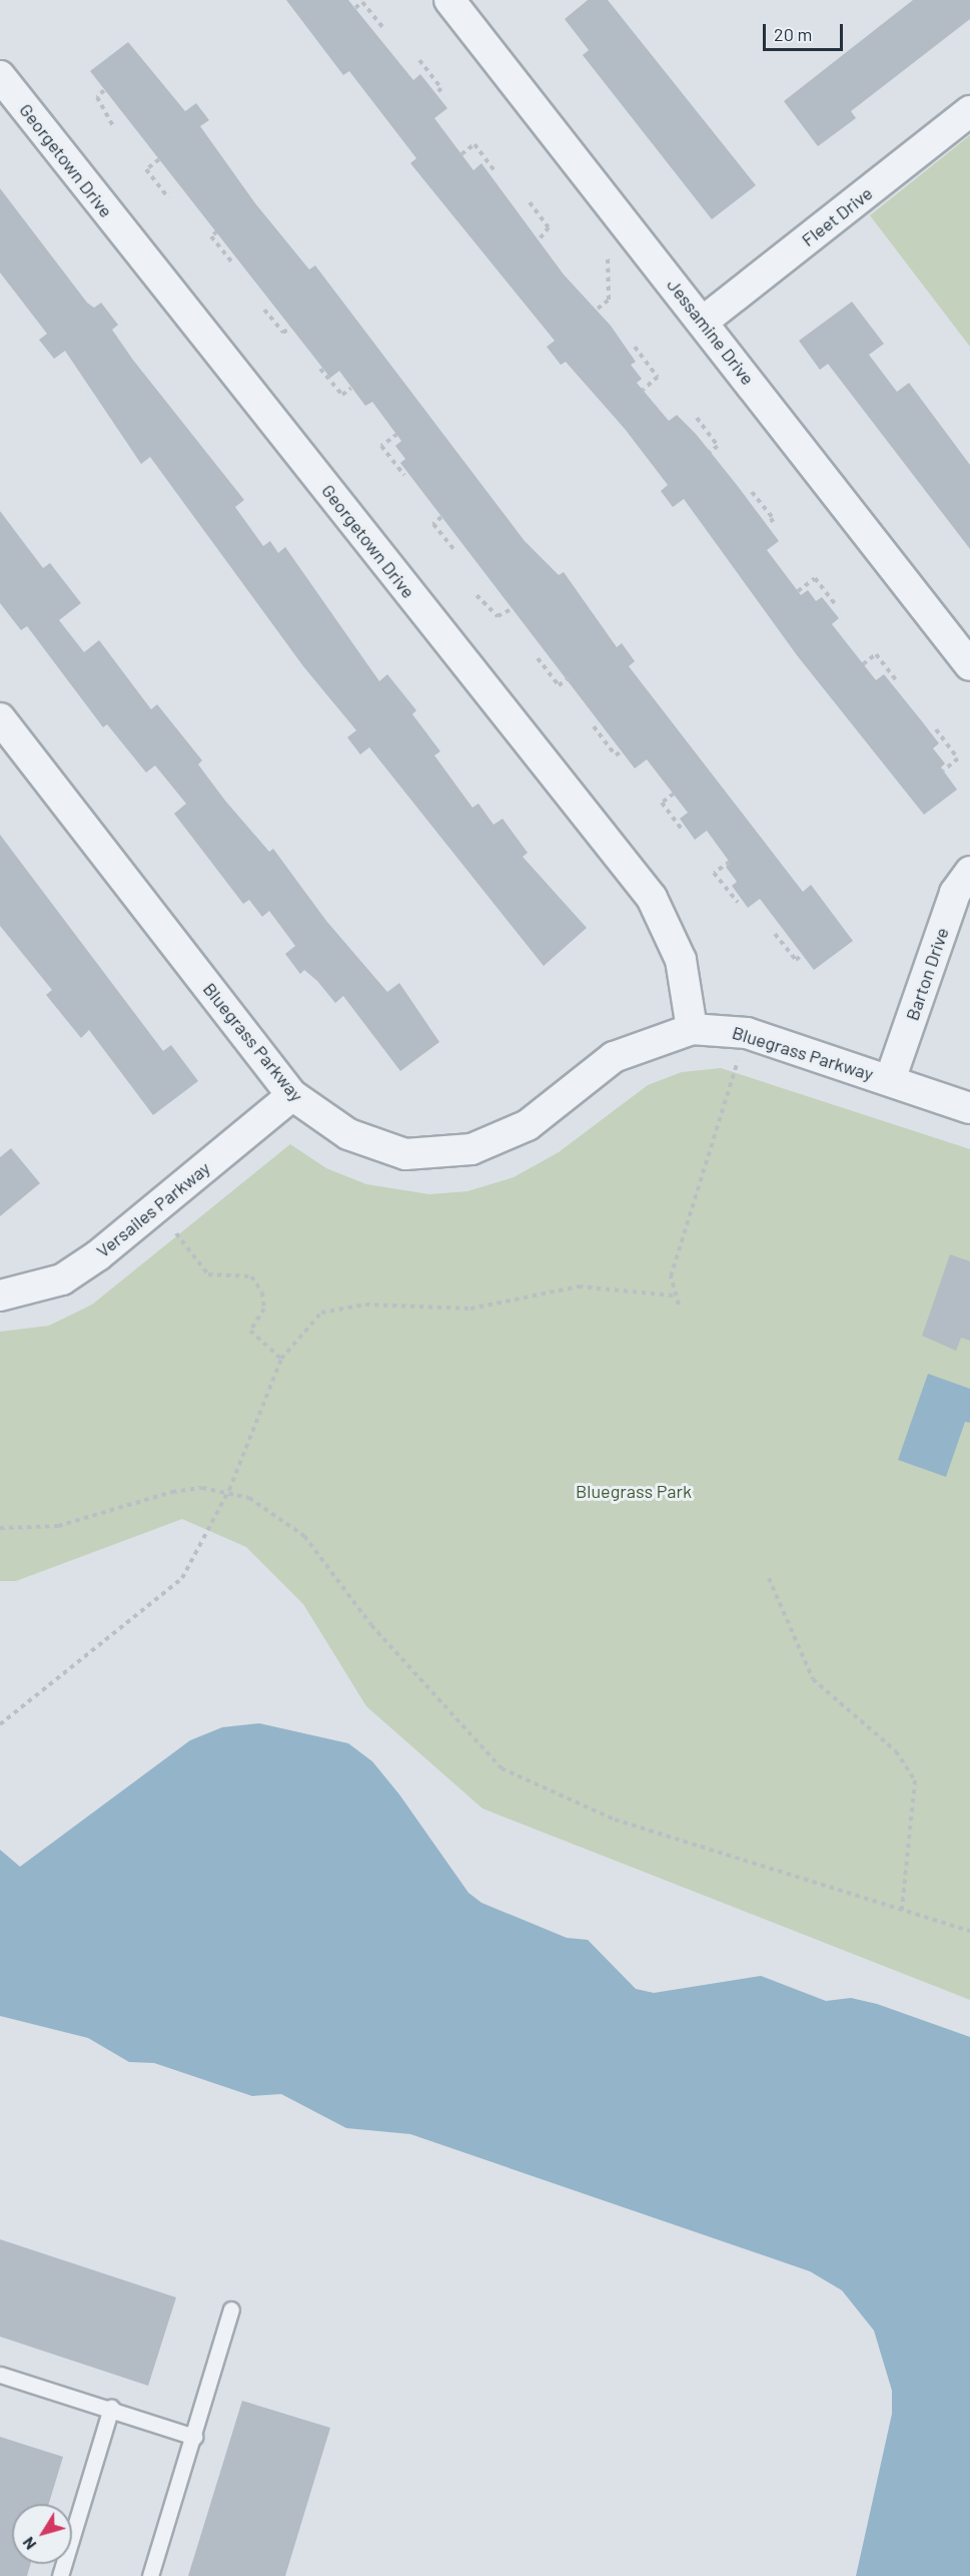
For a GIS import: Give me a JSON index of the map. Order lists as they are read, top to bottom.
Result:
{
  "streets": {
    "street": [
      "Georgetown Drive",
      "Fleet Drive",
      "Jessamine Drive",
      "Barton Drive",
      "Bluegrass Parkway",
      "Versailes Parkway"
    ]
  },
  "crossings": [
    ["Georgetown Drive", "Bluegrass Parkway"],
    ["Fleet Drive", "Jessamine Drive"],
    ["Barton Drive", "Bluegrass Parkway"],
    ["Bluegrass Parkway", "Versailes Parkway"]
  ],
  "parks": ["Bluegrass Park"],
  "scale_bar": "20 m",
  "north": "bottom left"
}
